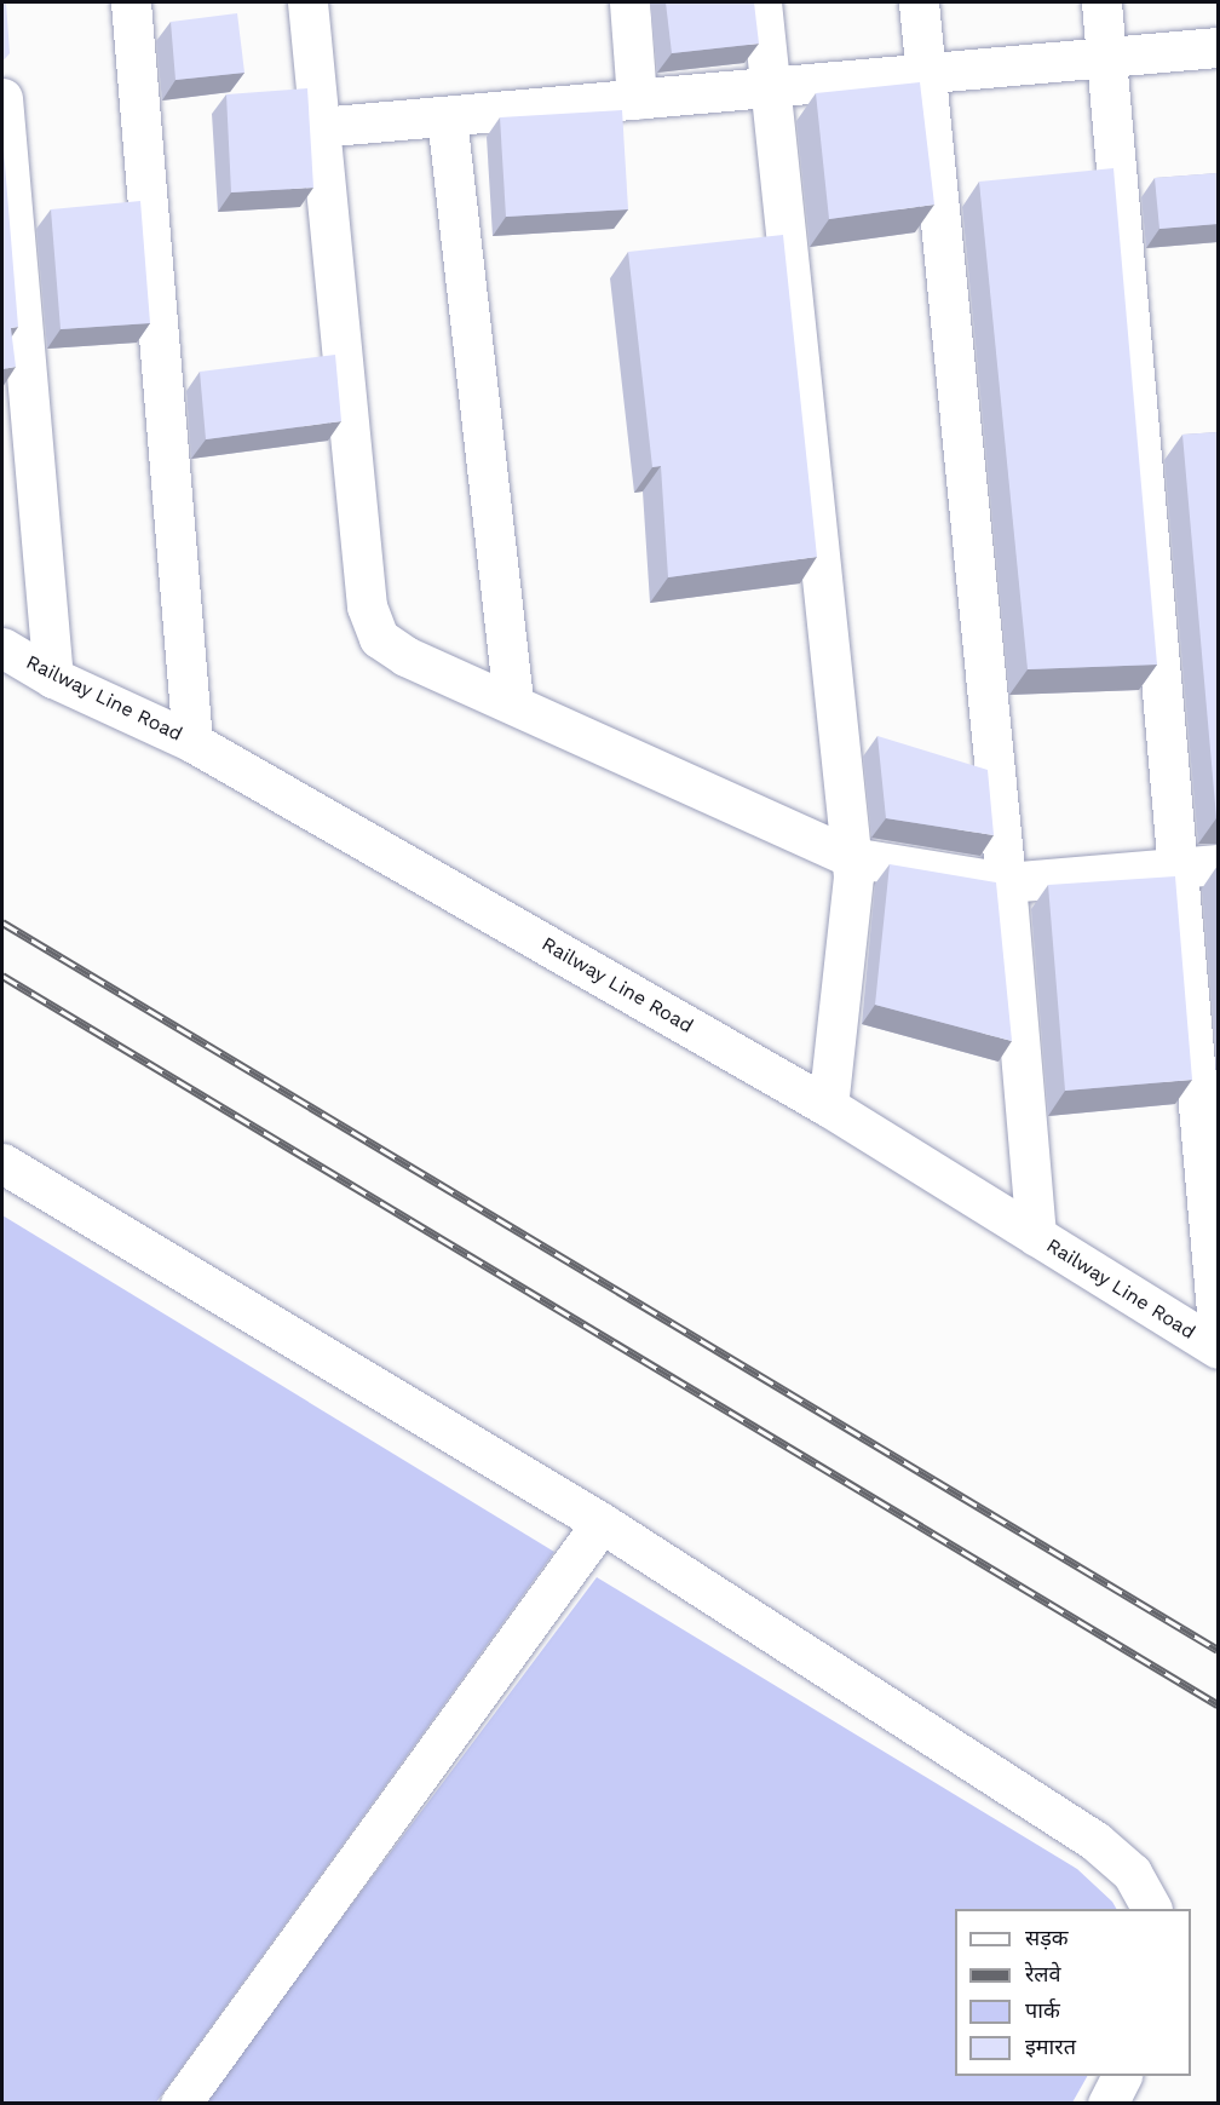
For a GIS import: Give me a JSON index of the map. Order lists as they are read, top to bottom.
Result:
{
  "streets": {
    "street": ["Railway Line Road"]
  },
  "legend": [
    "सड़क",
    "रेलवे",
    "पार्क",
    "इमारत"
  ]
}
